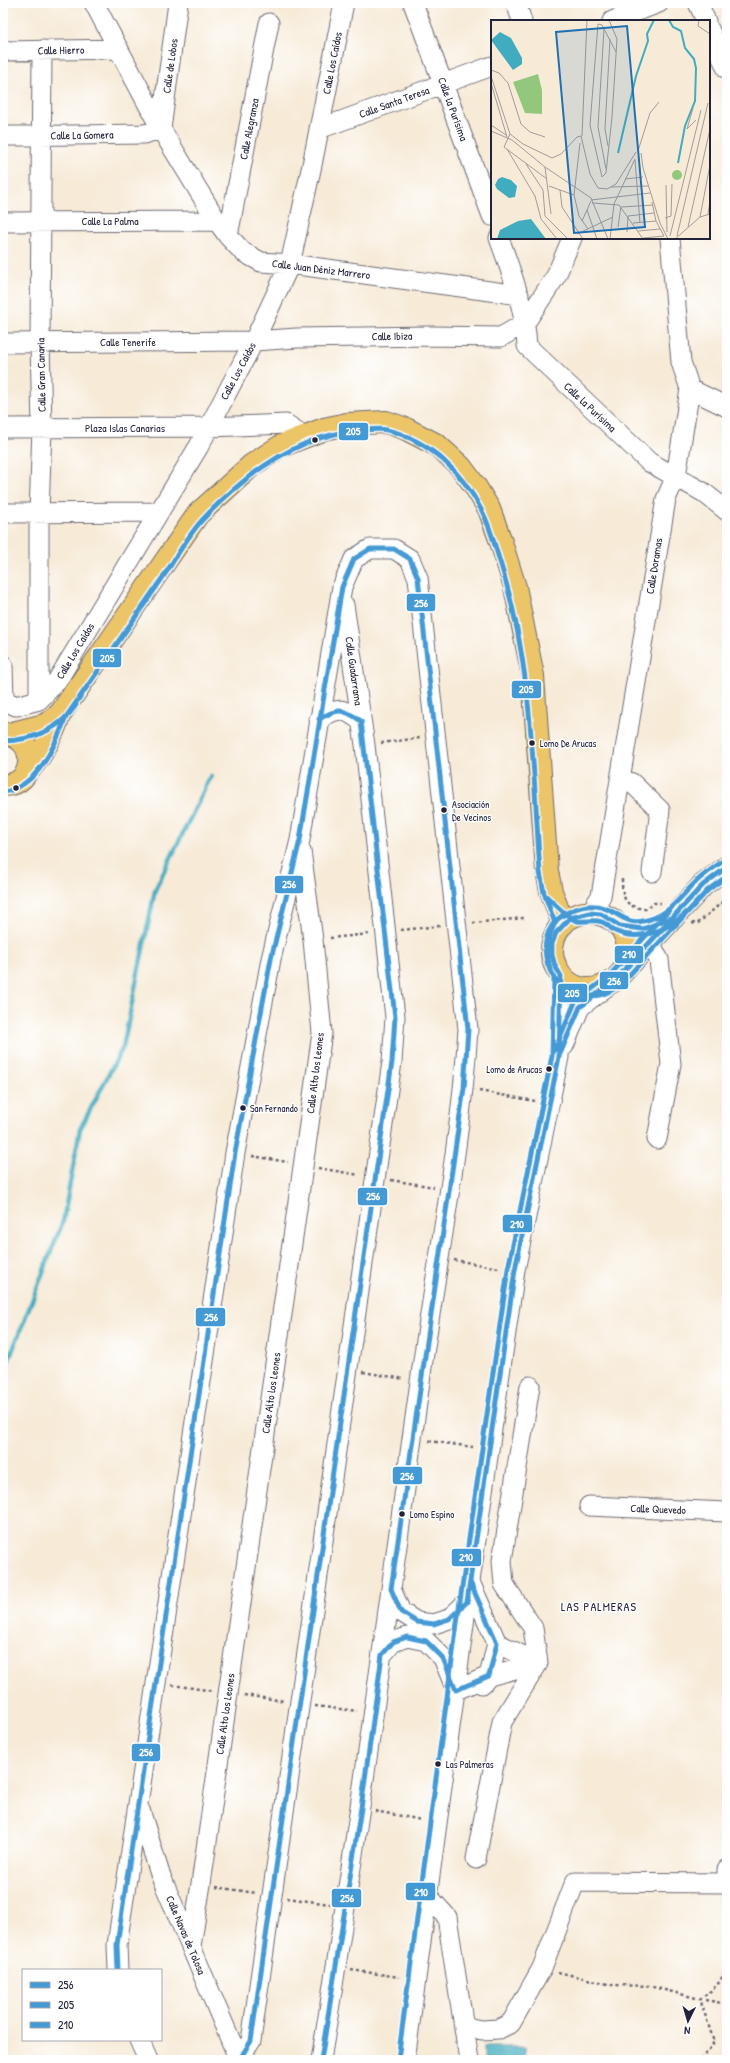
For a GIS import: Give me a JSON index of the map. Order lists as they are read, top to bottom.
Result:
{
  "streets": {
    "street": [
      "Calle Hierro",
      "Calle Los Caídos",
      "Calle de Lobos",
      "Calle Santa Teresa",
      "Calle la Purísima",
      "Calle Alegranza",
      "Calle La Gomera",
      "Calle La Palma",
      "Calle Juan Déniz Marrero",
      "Calle Ibiza",
      "Calle Tenerife",
      "Calle Gran Canaria",
      "Plaza Islas Canarias",
      "Calle Doramas",
      "Calle Guadarrama",
      "Calle Alto los Leones",
      "Calle Quevedo",
      "Calle Navas de Tolosa"
    ]
  },
  "crossings": [
    ["Calle Hierro", "Calle Juan Déniz Marrero"],
    ["Calle Hierro", "Calle Gran Canaria"],
    ["Calle Los Caídos", "Calle Santa Teresa"],
    ["Calle Los Caídos", "Calle Juan Déniz Marrero"],
    ["Calle Los Caídos", "Calle Ibiza"],
    ["Calle Los Caídos", "Calle Tenerife"],
    ["Calle Los Caídos", "Calle Gran Canaria"],
    ["Calle Los Caídos", "Plaza Islas Canarias"],
    ["Calle de Lobos", "Calle La Gomera"],
    ["Calle de Lobos", "Calle Juan Déniz Marrero"],
    ["Calle Santa Teresa", "Calle la Purísima"],
    ["Calle la Purísima", "Calle Ibiza"],
    ["Calle la Purísima", "Calle Doramas"],
    ["Calle Alegranza", "Calle Juan Déniz Marrero"],
    ["Calle La Gomera", "Calle Juan Déniz Marrero"],
    ["Calle La Gomera", "Calle Gran Canaria"],
    ["Calle La Palma", "Calle Juan Déniz Marrero"],
    ["Calle La Palma", "Calle Gran Canaria"],
    ["Calle Ibiza", "Calle Tenerife"],
    ["Calle Tenerife", "Calle Gran Canaria"],
    ["Calle Gran Canaria", "Plaza Islas Canarias"],
    ["Calle Guadarrama", "Calle Navas de Tolosa"],
    ["Calle Alto los Leones", "Calle Navas de Tolosa"]
  ],
  "districts": ["LAS PALMERAS"],
  "places": [
    "Lomo De Arucas",
    "Asociación De Vecinos",
    "Lomo de Arucas",
    "San Fernando",
    "Lomo Espino",
    "Las Palmeras"
  ],
  "lines": ["transit line 205", "transit line 256", "transit line 210"],
  "legend": ["256", "205", "210"],
  "north": "bottom"
}
